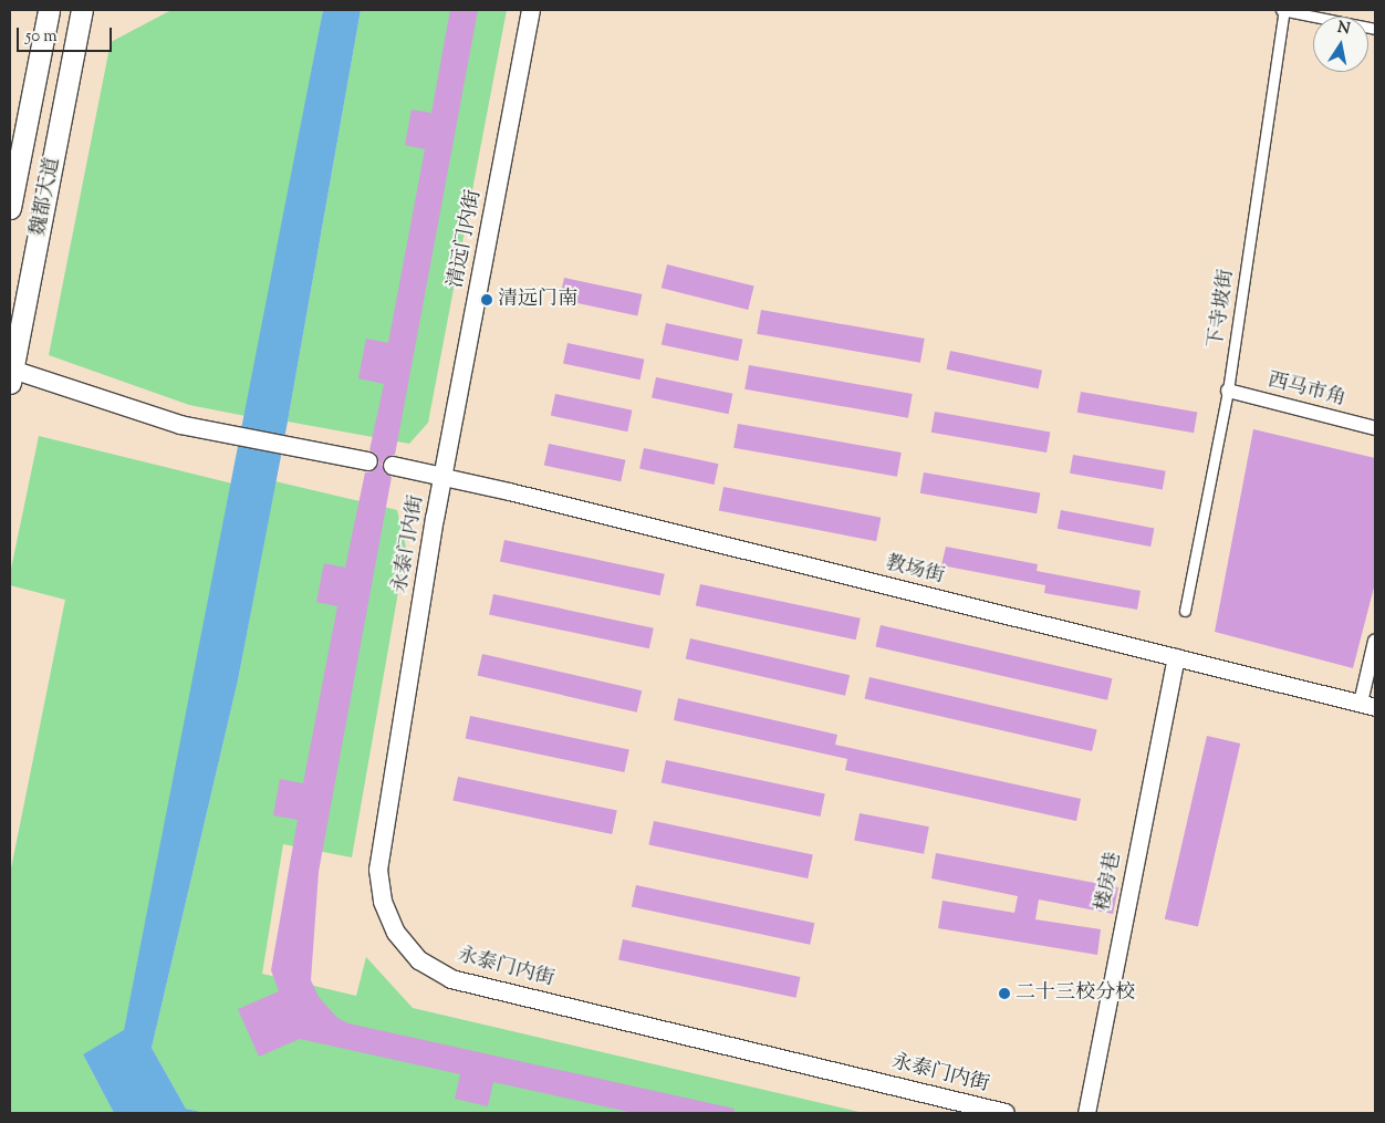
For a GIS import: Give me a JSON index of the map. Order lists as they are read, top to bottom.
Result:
{
  "streets": {
    "main road": ["魏都大道", "清远门内街", "永泰门内街"],
    "street": [
      "下寺坡街",
      "西马市角",
      "教场街",
      "楼房巷"
    ]
  },
  "crossings": [
    ["清远门内街", "永泰门内街"],
    ["清远门内街", "教场街"],
    ["下寺坡街", "西马市角"],
    ["永泰门内街", "教场街"],
    ["教场街", "楼房巷"]
  ],
  "places": ["清远门南", "二十三校分校"],
  "scale_bar": "50 m",
  "north": "top"
}
